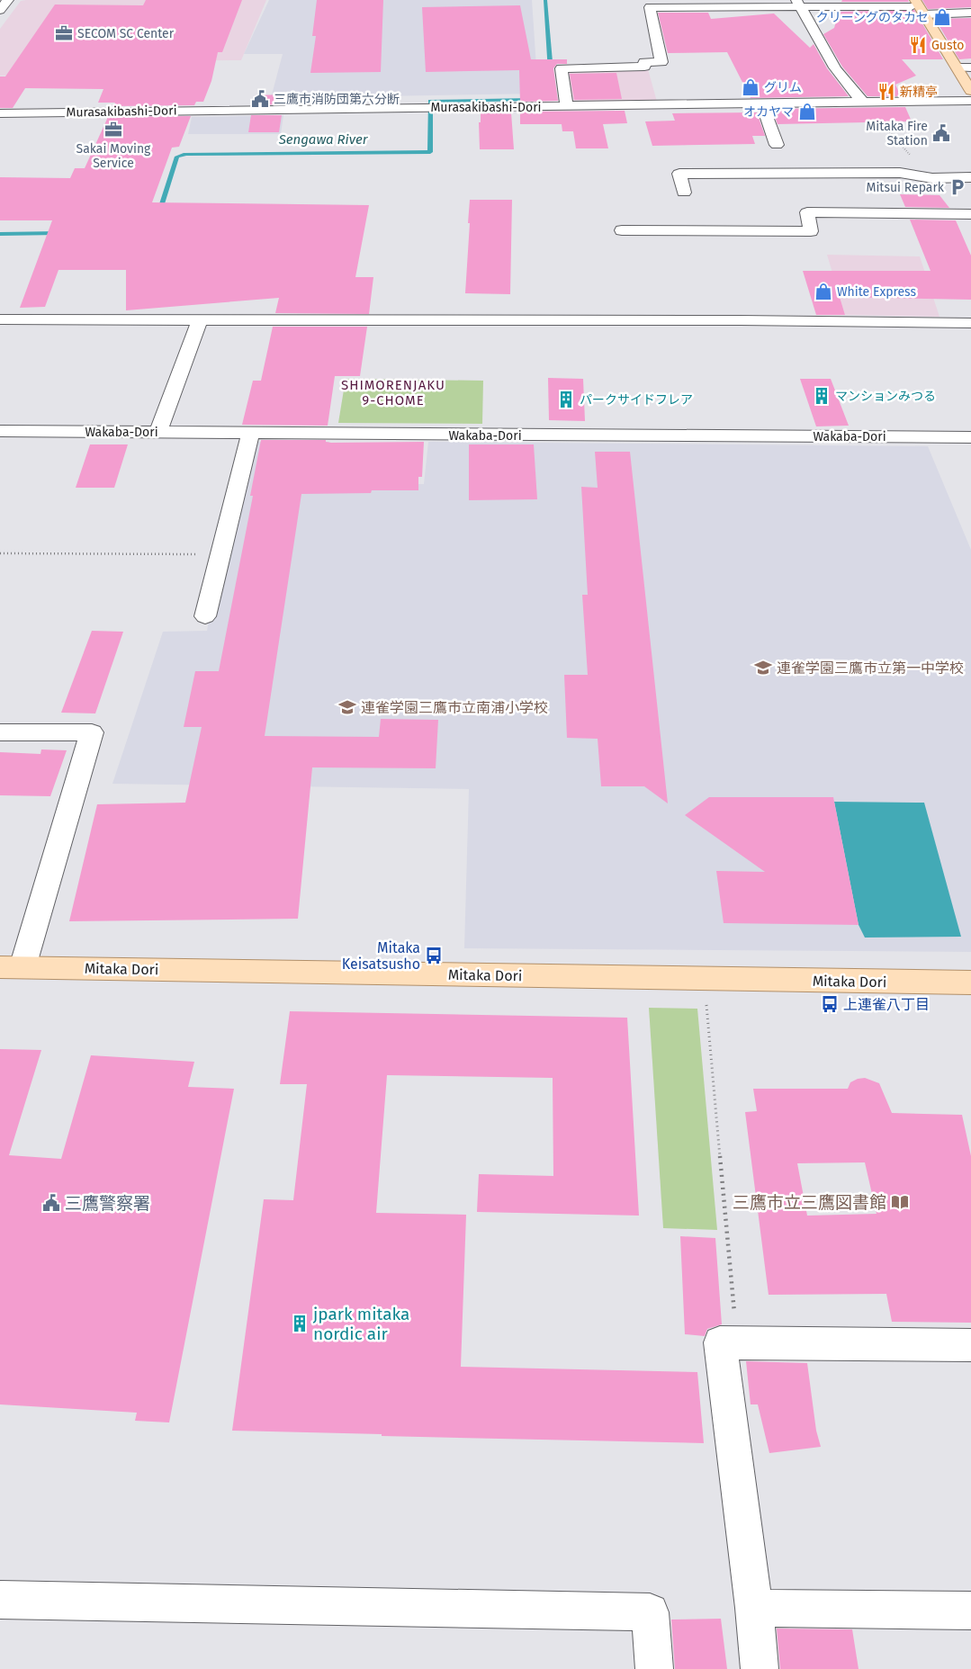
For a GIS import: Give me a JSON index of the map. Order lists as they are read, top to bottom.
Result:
{
  "streets": {
    "main road": ["Mitaka Dori"],
    "street": ["Murasakibashi-Dori", "Wakaba-Dori"]
  },
  "districts": ["SHIMORENJAKU 9-CHOME"],
  "water": ["Sengawa River"],
  "places": {
    "shop": [
      "クリーングのタカセ",
      "グリム",
      "オカヤマ",
      "White Express"
    ],
    "office": ["SECOM SC Center", "Sakai Moving Service"],
    "restaurant": ["Gusto", "新精亭"],
    "public building": ["三鷹市消防団第六分断", "Mitaka Fire Station", "三鷹警察署"],
    "parking": ["Mitsui Repark"],
    "building": ["マンションみつる", "パークサイドフレア", "jpark mitaka nordic air"],
    "school or university": ["連雀学園三鷹市立第一中学校", "連雀学園三鷹市立南浦小学校"],
    "bus stop": ["Mitaka Keisatsusho", "上連雀八丁目"],
    "library": ["三鷹市立三鷹図書館"]
  }
}
